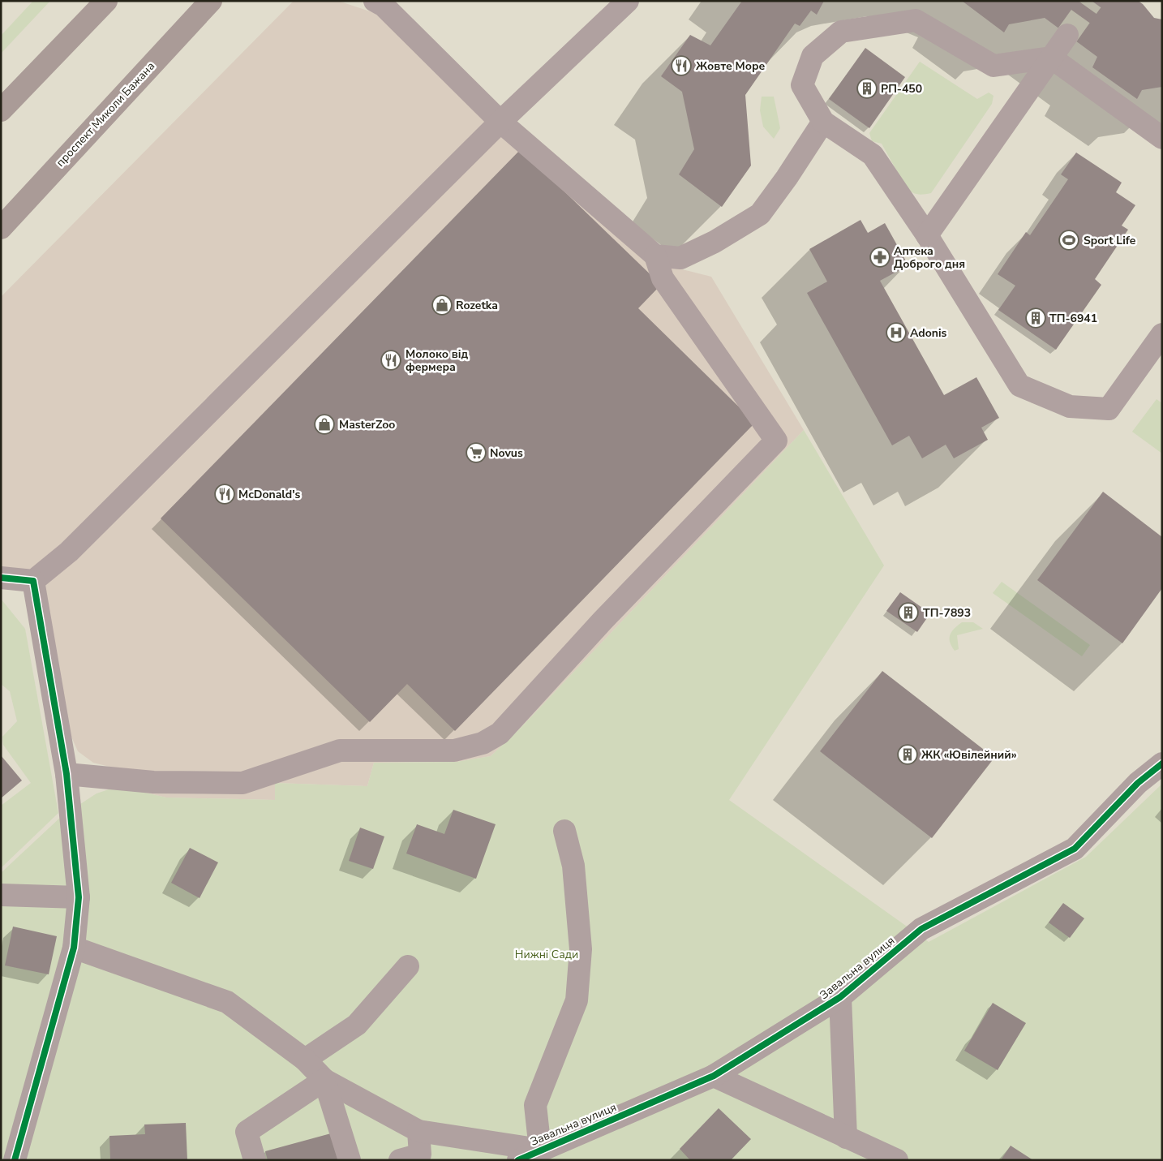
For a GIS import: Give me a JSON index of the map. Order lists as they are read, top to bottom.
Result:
{
  "streets": {
    "highway": ["проспект Миколи Бажана"],
    "street": ["Завальна вулиця"]
  },
  "parks": ["Нижні Сади"],
  "places": {
    "restaurant": ["Жовте Море", "Молоко від фермера", "McDonald's"],
    "building": [
      "РП-450",
      "ТП-6941",
      "ТП-7893",
      "ЖК «Ювілейний»"
    ],
    "sports": ["Sport Life"],
    "pharmacy": ["Аптека Доброго дня"],
    "shop": ["Rozetka", "MasterZoo"],
    "hospital": ["Adonis"],
    "supermarket": ["Novus"]
  }
}
